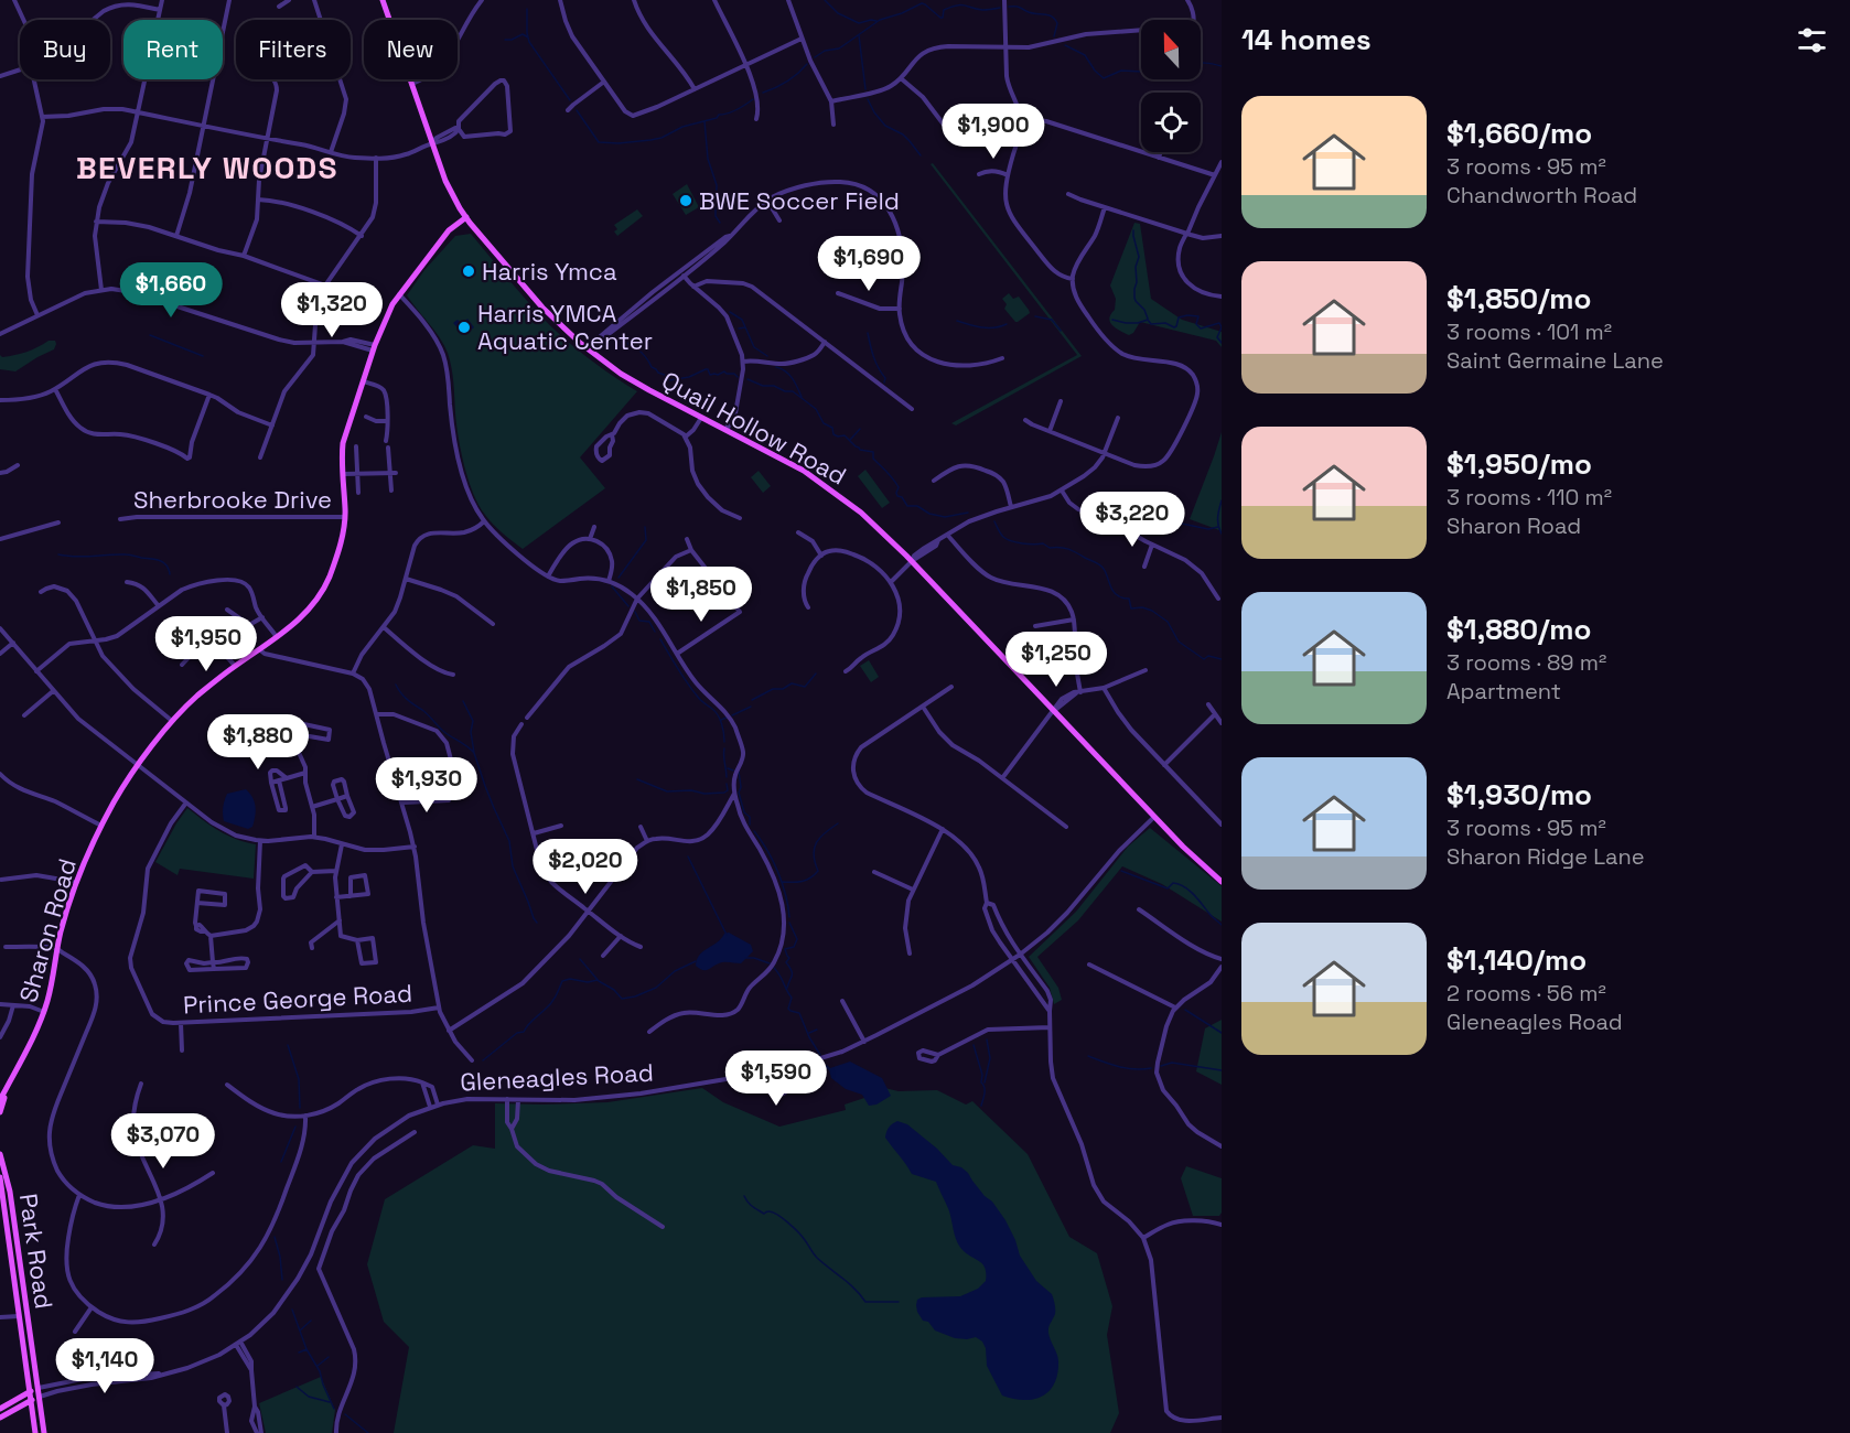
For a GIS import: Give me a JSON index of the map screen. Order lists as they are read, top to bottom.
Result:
{
  "streets": {
    "main road": ["Quail Hollow Road", "Sharon Road", "Park Road"],
    "street": ["Sherbrooke Drive", "Prince George Road", "Gleneagles Road"]
  },
  "crossings": [
    ["Quail Hollow Road", "Sharon Road"],
    ["Quail Hollow Road", "Gleneagles Road"],
    ["Sherbrooke Drive", "Sharon Road"],
    ["Gleneagles Road", "Park Road"]
  ],
  "districts": ["BEVERLY WOODS"],
  "places": ["BWE Soccer Field", "Harris Ymca", "Harris YMCA Aquatic Center"],
  "north": "top",
  "page": {
    "heading": "14 homes",
    "chip": [
      "Buy",
      "Rent",
      "Filters",
      "New"
    ],
    "list": [
      {
        "name": "$1,660/mo",
        "note": "3 rooms · 95 m² · Chandworth Road"
      },
      {
        "name": "$1,850/mo",
        "note": "3 rooms · 101 m² · Saint Germaine Lane"
      },
      {
        "name": "$1,950/mo",
        "note": "3 rooms · 110 m² · Sharon Road"
      },
      {
        "name": "$1,880/mo",
        "note": "3 rooms · 89 m² · Apartment"
      },
      {
        "name": "$1,930/mo",
        "note": "3 rooms · 95 m² · Sharon Ridge Lane"
      },
      {
        "name": "$1,140/mo",
        "note": "2 rooms · 56 m² · Gleneagles Road"
      }
    ],
    "price": [
      "$1,900",
      "$1,690",
      "$1,660",
      "$1,320",
      "$3,220",
      "$1,850",
      "$1,950",
      "$1,250",
      "$1,880",
      "$1,930",
      "$2,020",
      "$1,590",
      "$3,070",
      "$1,140"
    ]
  }
}
